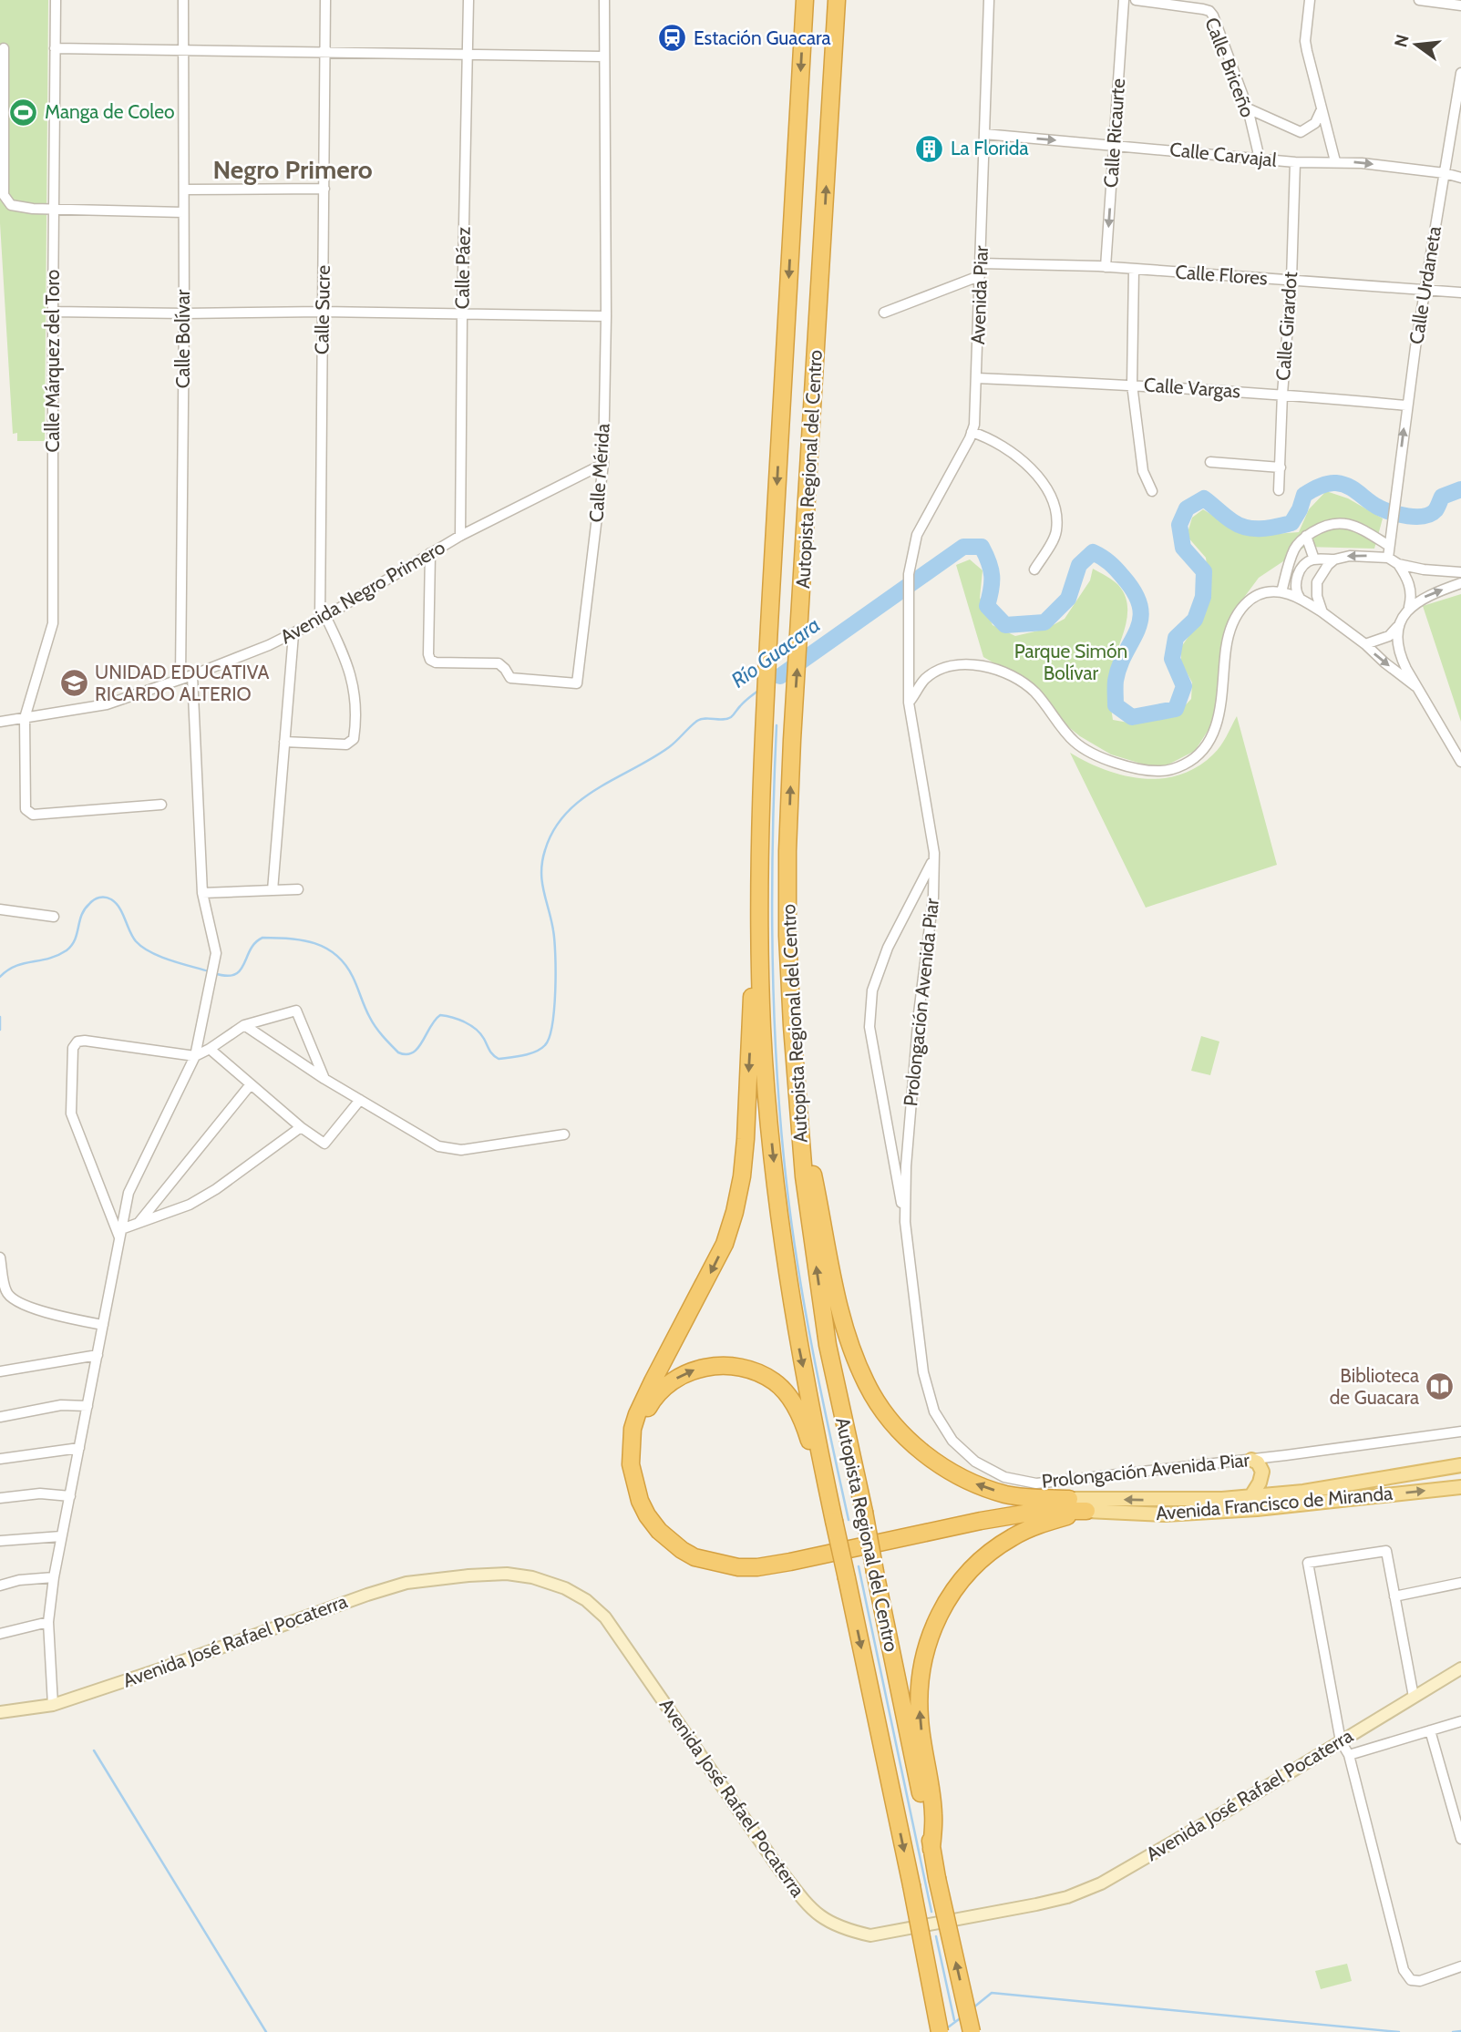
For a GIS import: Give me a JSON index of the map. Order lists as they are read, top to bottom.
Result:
{
  "streets": {
    "highway": ["Autopista Regional del Centro"],
    "main road": ["Avenida Francisco de Miranda"],
    "street": [
      "Calle Briceño",
      "Calle Ricaurte",
      "Calle Carvajal",
      "Calle Páez",
      "Calle Flores",
      "Calle Urdaneta",
      "Avenida Piar",
      "Calle Sucre",
      "Calle Girardot",
      "Calle Bolívar",
      "Calle Márquez del Toro",
      "Calle Vargas",
      "Calle Mérida",
      "Avenida Negro Primero",
      "Prolongación Avenida Piar",
      "Avenida José Rafael Pocaterra"
    ]
  },
  "crossings": [
    ["Calle Briceño", "Calle Carvajal"],
    ["Calle Ricaurte", "Calle Carvajal"],
    ["Calle Ricaurte", "Calle Flores"],
    ["Calle Carvajal", "Calle Urdaneta"],
    ["Calle Carvajal", "Avenida Piar"],
    ["Calle Carvajal", "Calle Girardot"],
    ["Calle Páez", "Avenida Negro Primero"],
    ["Calle Flores", "Calle Urdaneta"],
    ["Calle Flores", "Avenida Piar"],
    ["Calle Flores", "Calle Girardot"],
    ["Calle Urdaneta", "Calle Vargas"],
    ["Avenida Piar", "Calle Vargas"],
    ["Avenida Piar", "Prolongación Avenida Piar"],
    ["Calle Sucre", "Avenida Negro Primero"],
    ["Calle Girardot", "Calle Vargas"],
    ["Calle Bolívar", "Avenida Negro Primero"],
    ["Calle Márquez del Toro", "Avenida Negro Primero"],
    ["Calle Mérida", "Avenida Negro Primero"]
  ],
  "one_way": ["Calle Ricaurte", "Calle Carvajal"],
  "districts": ["Negro Primero"],
  "water": ["Río Guacara"],
  "parks": ["Parque Simón Bolívar"],
  "places": {
    "station": ["Estación Guacara"],
    "sports": ["Manga de Coleo"],
    "building": ["La Florida"],
    "school or university": ["UNIDAD EDUCATIVA RICARDO ALTERIO"],
    "library": ["Biblioteca de Guacara"]
  },
  "north": "left"
}
